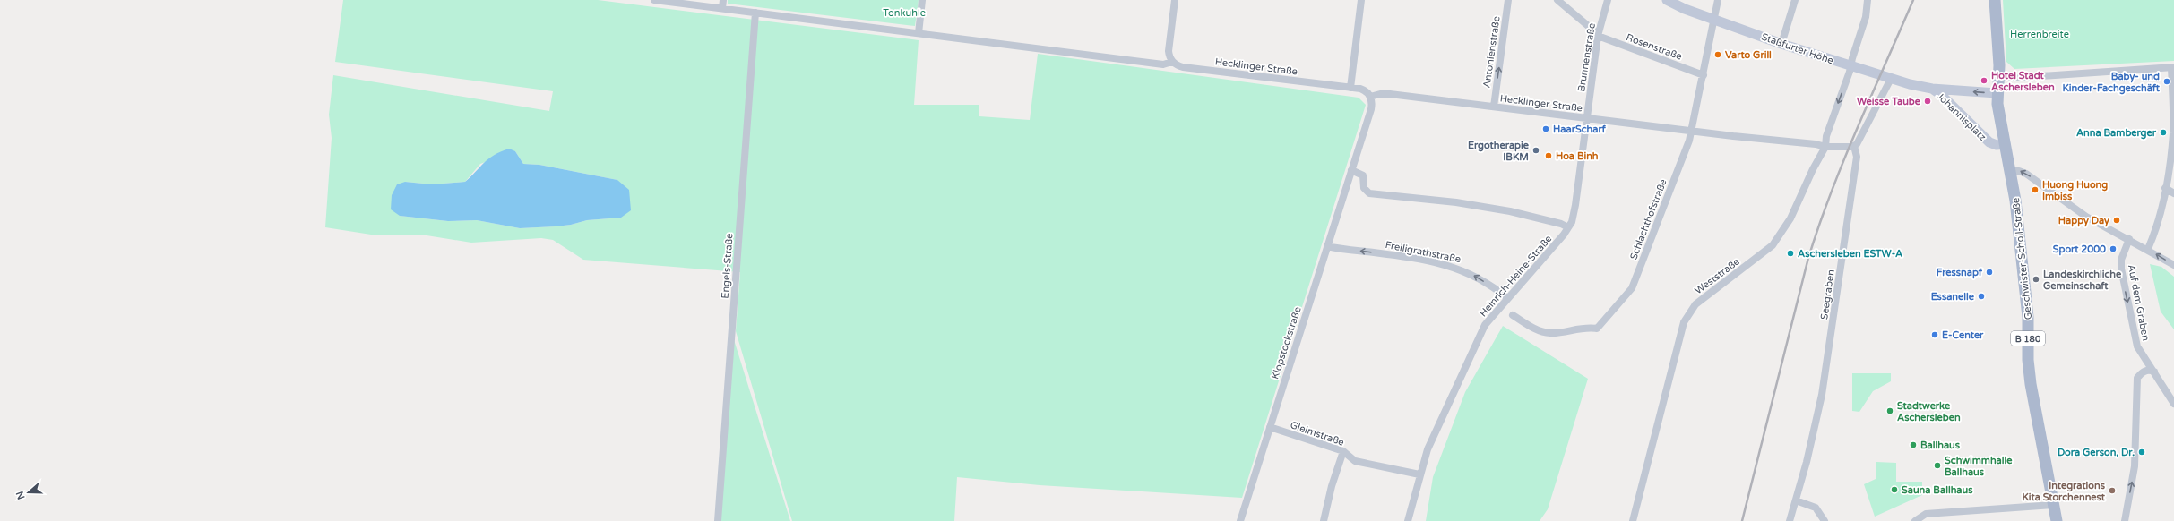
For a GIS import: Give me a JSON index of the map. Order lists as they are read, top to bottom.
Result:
{
  "streets": {
    "main road": [
      "Staßfurter Höhe",
      "Johannisplatz",
      "Geschwister-Scholl-Straße",
      "B 180"
    ],
    "street": [
      "Rosenstraße",
      "Antonienstraße",
      "Brunnenstraße",
      "Hecklinger Straße",
      "Schlachthofstraße",
      "Freiligrathstraße",
      "Engels-Straße",
      "Heinrich-Heine-Straße",
      "Weststraße",
      "Seegraben",
      "Auf dem Graben",
      "Klopstockstraße",
      "Gleimstraße"
    ]
  },
  "crossings": [
    ["Rosenstraße", "Brunnenstraße"],
    ["Rosenstraße", "Schlachthofstraße"],
    ["Staßfurter Höhe", "Johannisplatz"],
    ["Staßfurter Höhe", "Schlachthofstraße"],
    ["Staßfurter Höhe", "Weststraße"],
    ["Antonienstraße", "Hecklinger Straße"],
    ["Brunnenstraße", "Hecklinger Straße"],
    ["Brunnenstraße", "Heinrich-Heine-Straße"],
    ["Hecklinger Straße", "Schlachthofstraße"],
    ["Hecklinger Straße", "Heinrich-Heine-Straße"],
    ["Hecklinger Straße", "Weststraße"],
    ["Hecklinger Straße", "Seegraben"],
    ["Hecklinger Straße", "Klopstockstraße"],
    ["Johannisplatz", "Geschwister-Scholl-Straße"],
    ["Johannisplatz", "B 180"],
    ["Freiligrathstraße", "Heinrich-Heine-Straße"],
    ["Freiligrathstraße", "Klopstockstraße"],
    ["Heinrich-Heine-Straße", "Gleimstraße"],
    ["Klopstockstraße", "Gleimstraße"]
  ],
  "one_way": ["Antonienstraße", "Auf dem Graben"],
  "parks": ["Tonkuhle", "Herrenbreite"],
  "places": [
    "Varto Grill",
    "Hotel Stadt Aschersleben",
    "Baby- und Kinder-Fachgeschäft",
    "Weisse Taube",
    "HaarScharf",
    "Anna Bamberger",
    "Ergotherapie IBKM",
    "Hoa Binh",
    "Huong Huong Imbiss",
    "Happy Day",
    "Sport 2000",
    "Aschersleben ESTW-A",
    "Fressnapf",
    "Landeskirchliche Gemeinschaft",
    "Essanelle",
    "E-Center",
    "Stadtwerke Aschersleben",
    "Ballhaus",
    "Dora Gerson, Dr.",
    "Schwimmhalle Ballhaus",
    "Sauna Ballhaus",
    "Integrations Kita Storchennest"
  ],
  "north": "left"
}
